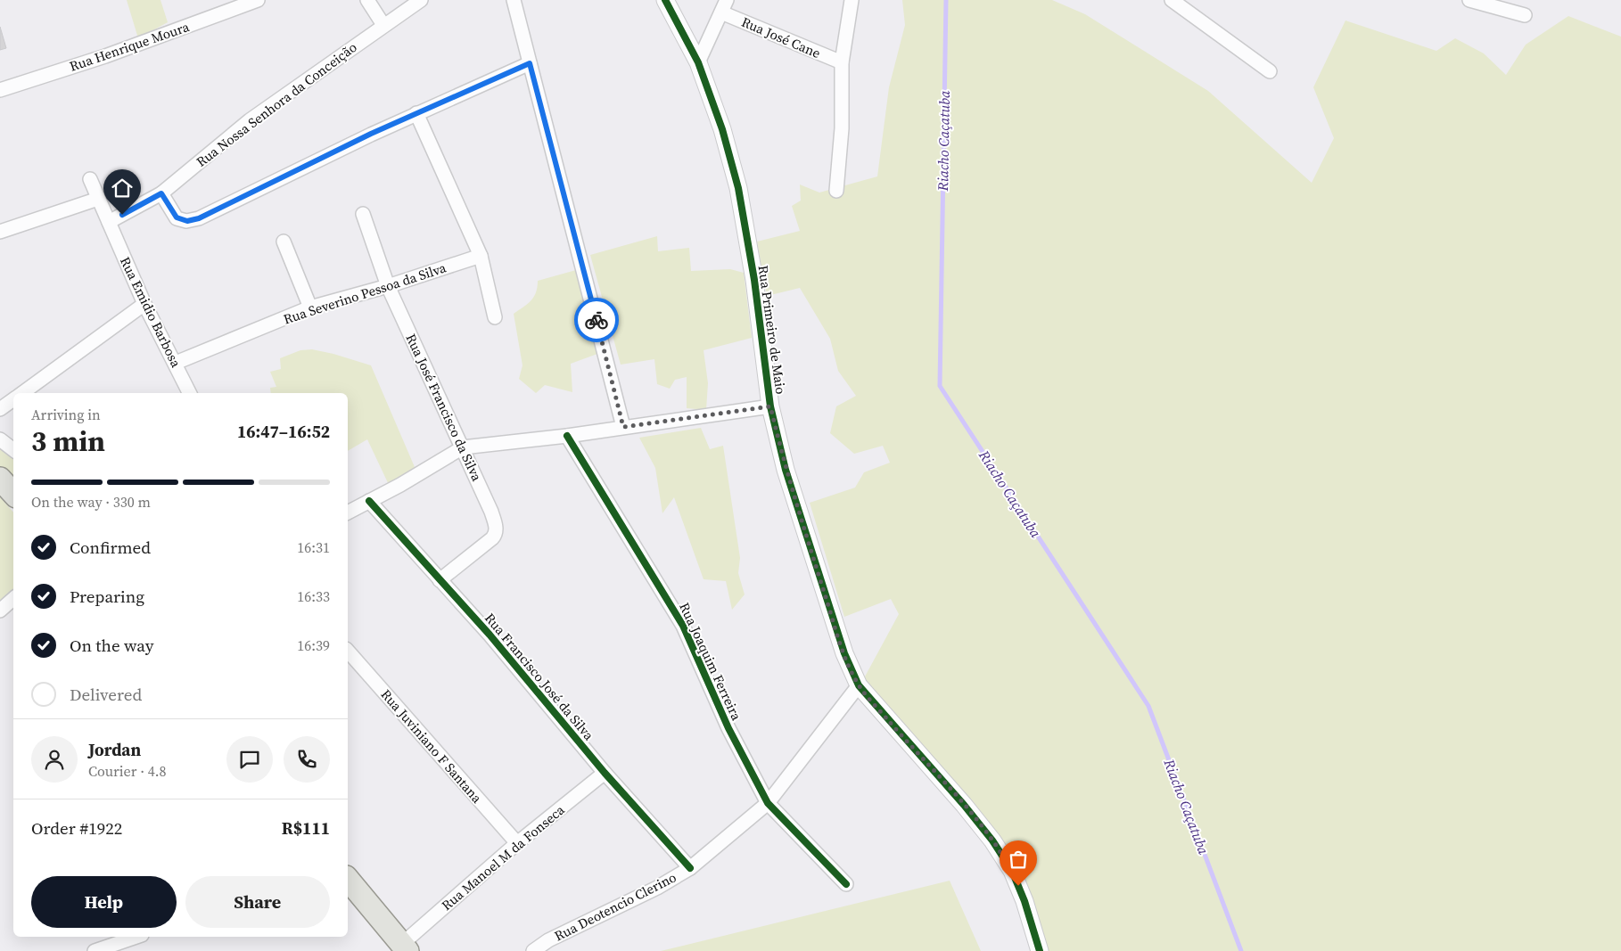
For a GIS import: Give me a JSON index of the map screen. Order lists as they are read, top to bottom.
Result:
{
  "streets": {
    "street": [
      "Rua José Cane",
      "Rua Henrique Moura",
      "Rua Nossa Senhora da Conceição",
      "Rua Severino Pessoa da Silva",
      "Rua Emidio Barbosa",
      "Rua Primeiro de Maio",
      "Rua José Francisco da Silva",
      "Rua Joaquim Ferreira",
      "Rua Francisco José da Silva",
      "Rua Juviniano F Santana",
      "Rua Manoel M da Fonseca",
      "Rua Deotencio Clerino"
    ]
  },
  "crossings": [
    ["Rua Nossa Senhora da Conceição", "Rua Emidio Barbosa"],
    ["Rua Severino Pessoa da Silva", "Rua Emidio Barbosa"],
    ["Rua Severino Pessoa da Silva", "Rua José Francisco da Silva"],
    ["Rua Primeiro de Maio", "Rua Deotencio Clerino"],
    ["Rua José Francisco da Silva", "Rua Francisco José da Silva"],
    ["Rua Joaquim Ferreira", "Rua Deotencio Clerino"],
    ["Rua Francisco José da Silva", "Rua Manoel M da Fonseca"],
    ["Rua Francisco José da Silva", "Rua Deotencio Clerino"],
    ["Rua Juviniano F Santana", "Rua Manoel M da Fonseca"]
  ],
  "water": ["Riacho Caçatuba"],
  "page": {
    "heading": ["3 min", "Arriving in", "16:47–16:52"],
    "panel": [
      "Jordan",
      "Courier · 4.8",
      "Order #1922",
      "R$111"
    ],
    "bar": "On the way · 330 m",
    "list": [
      ["Confirmed", "16:31"],
      ["Preparing", "16:33"],
      ["On the way", "16:39"],
      "Delivered"
    ],
    "buttons": ["Help", "Share"]
  }
}
